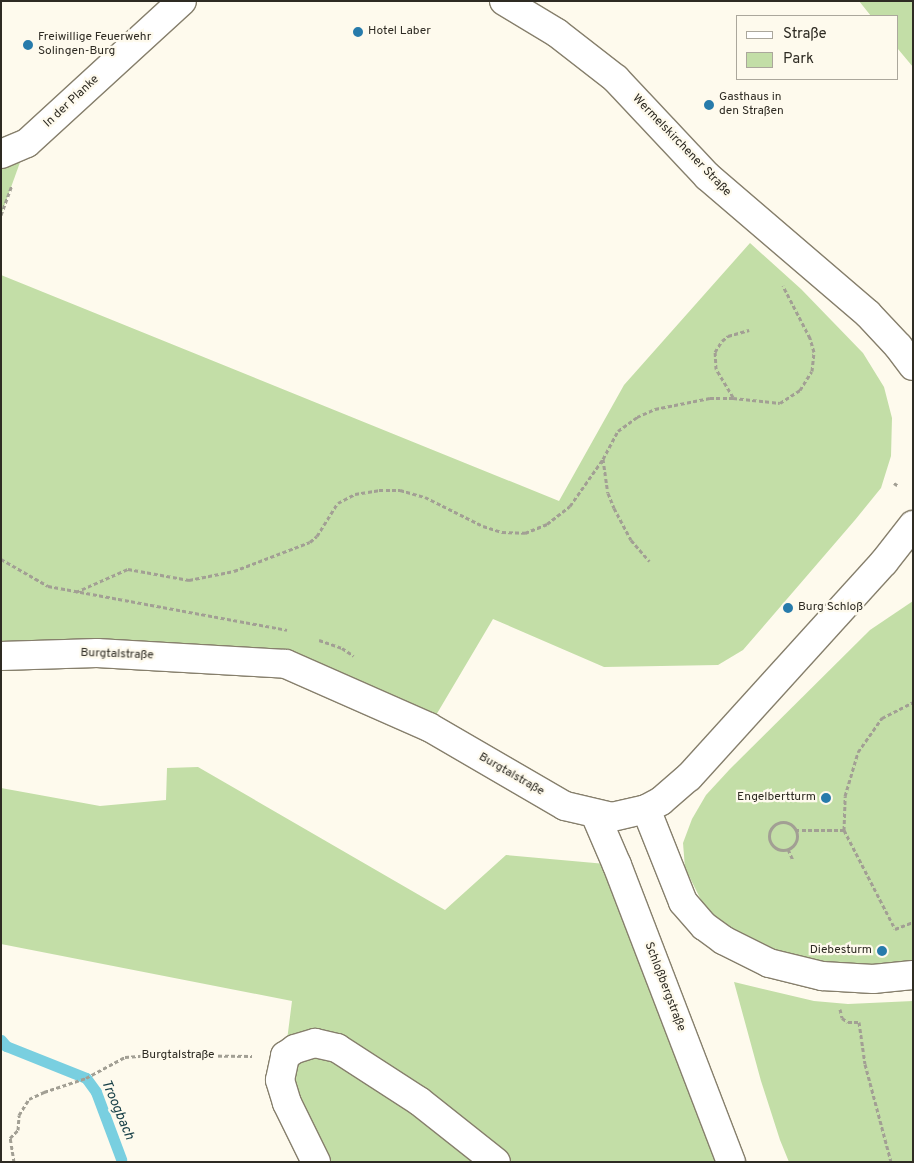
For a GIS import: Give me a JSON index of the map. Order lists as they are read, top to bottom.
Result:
{
  "streets": {
    "main road": [
      "In der Planke",
      "Wermelskirchener Straße",
      "Burgtalstraße",
      "Schloßbergstraße"
    ]
  },
  "crossings": [
    ["Burgtalstraße", "Schloßbergstraße"]
  ],
  "water": ["Troogbach"],
  "places": [
    "Hotel Laber",
    "Freiwillige Feuerwehr Solingen-Burg",
    "Gasthaus in den Straßen",
    "Burg Schloß",
    "Engelbertturm",
    "Diebesturm"
  ],
  "legend": ["Straße", "Park"]
}
